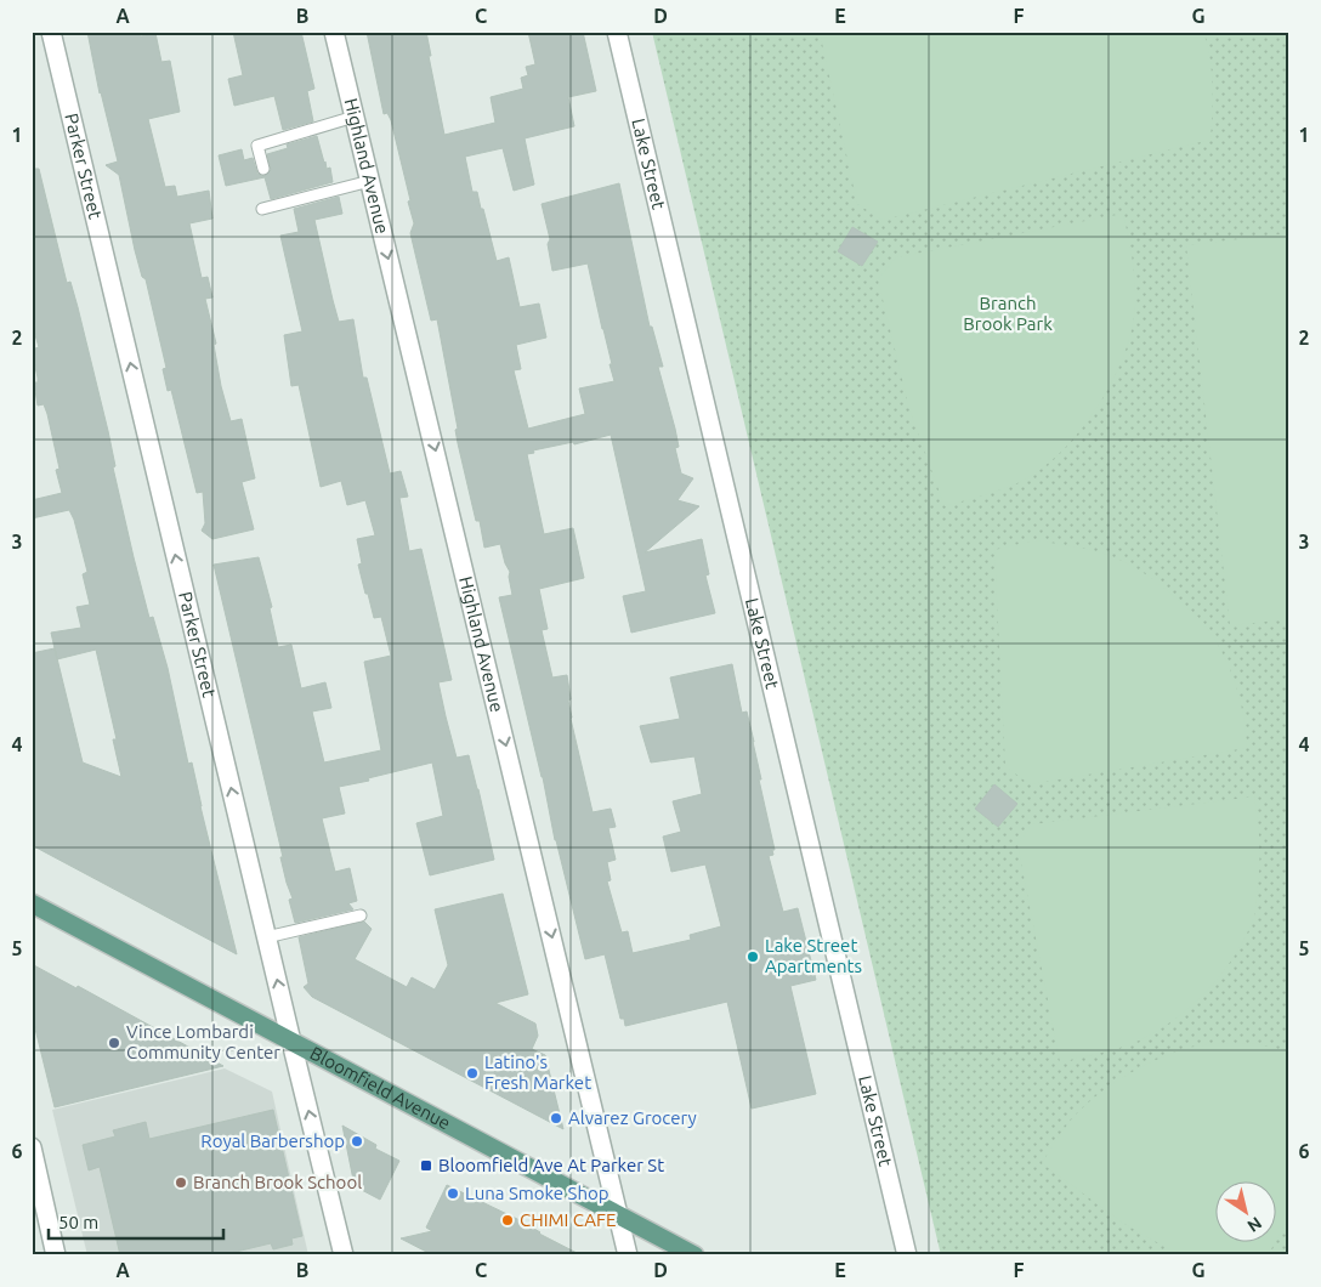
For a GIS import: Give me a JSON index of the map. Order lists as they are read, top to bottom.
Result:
{
  "streets": {
    "main road": ["Bloomfield Avenue"],
    "street": ["Parker Street", "Highland Avenue", "Lake Street"]
  },
  "crossings": [
    ["Parker Street", "Bloomfield Avenue"],
    ["Highland Avenue", "Bloomfield Avenue"]
  ],
  "one_way": ["Parker Street", "Highland Avenue"],
  "parks": ["Branch Brook Park"],
  "places": {
    "other": [
      "Lake Street Apartments",
      "Vince Lombardi Community Center",
      "Latino's Fresh Market",
      "Alvarez Grocery",
      "Royal Barbershop",
      "Branch Brook School",
      "Luna Smoke Shop",
      "CHIMI CAFE"
    ],
    "transit": ["Bloomfield Ave At Parker St"]
  },
  "scale_bar": "50 m",
  "north": "bottom right",
  "grid": {
    "columns": [
      "A",
      "B",
      "C",
      "D",
      "E",
      "F",
      "G"
    ],
    "rows": [
      "1",
      "2",
      "3",
      "4",
      "5",
      "6"
    ]
  }
}
